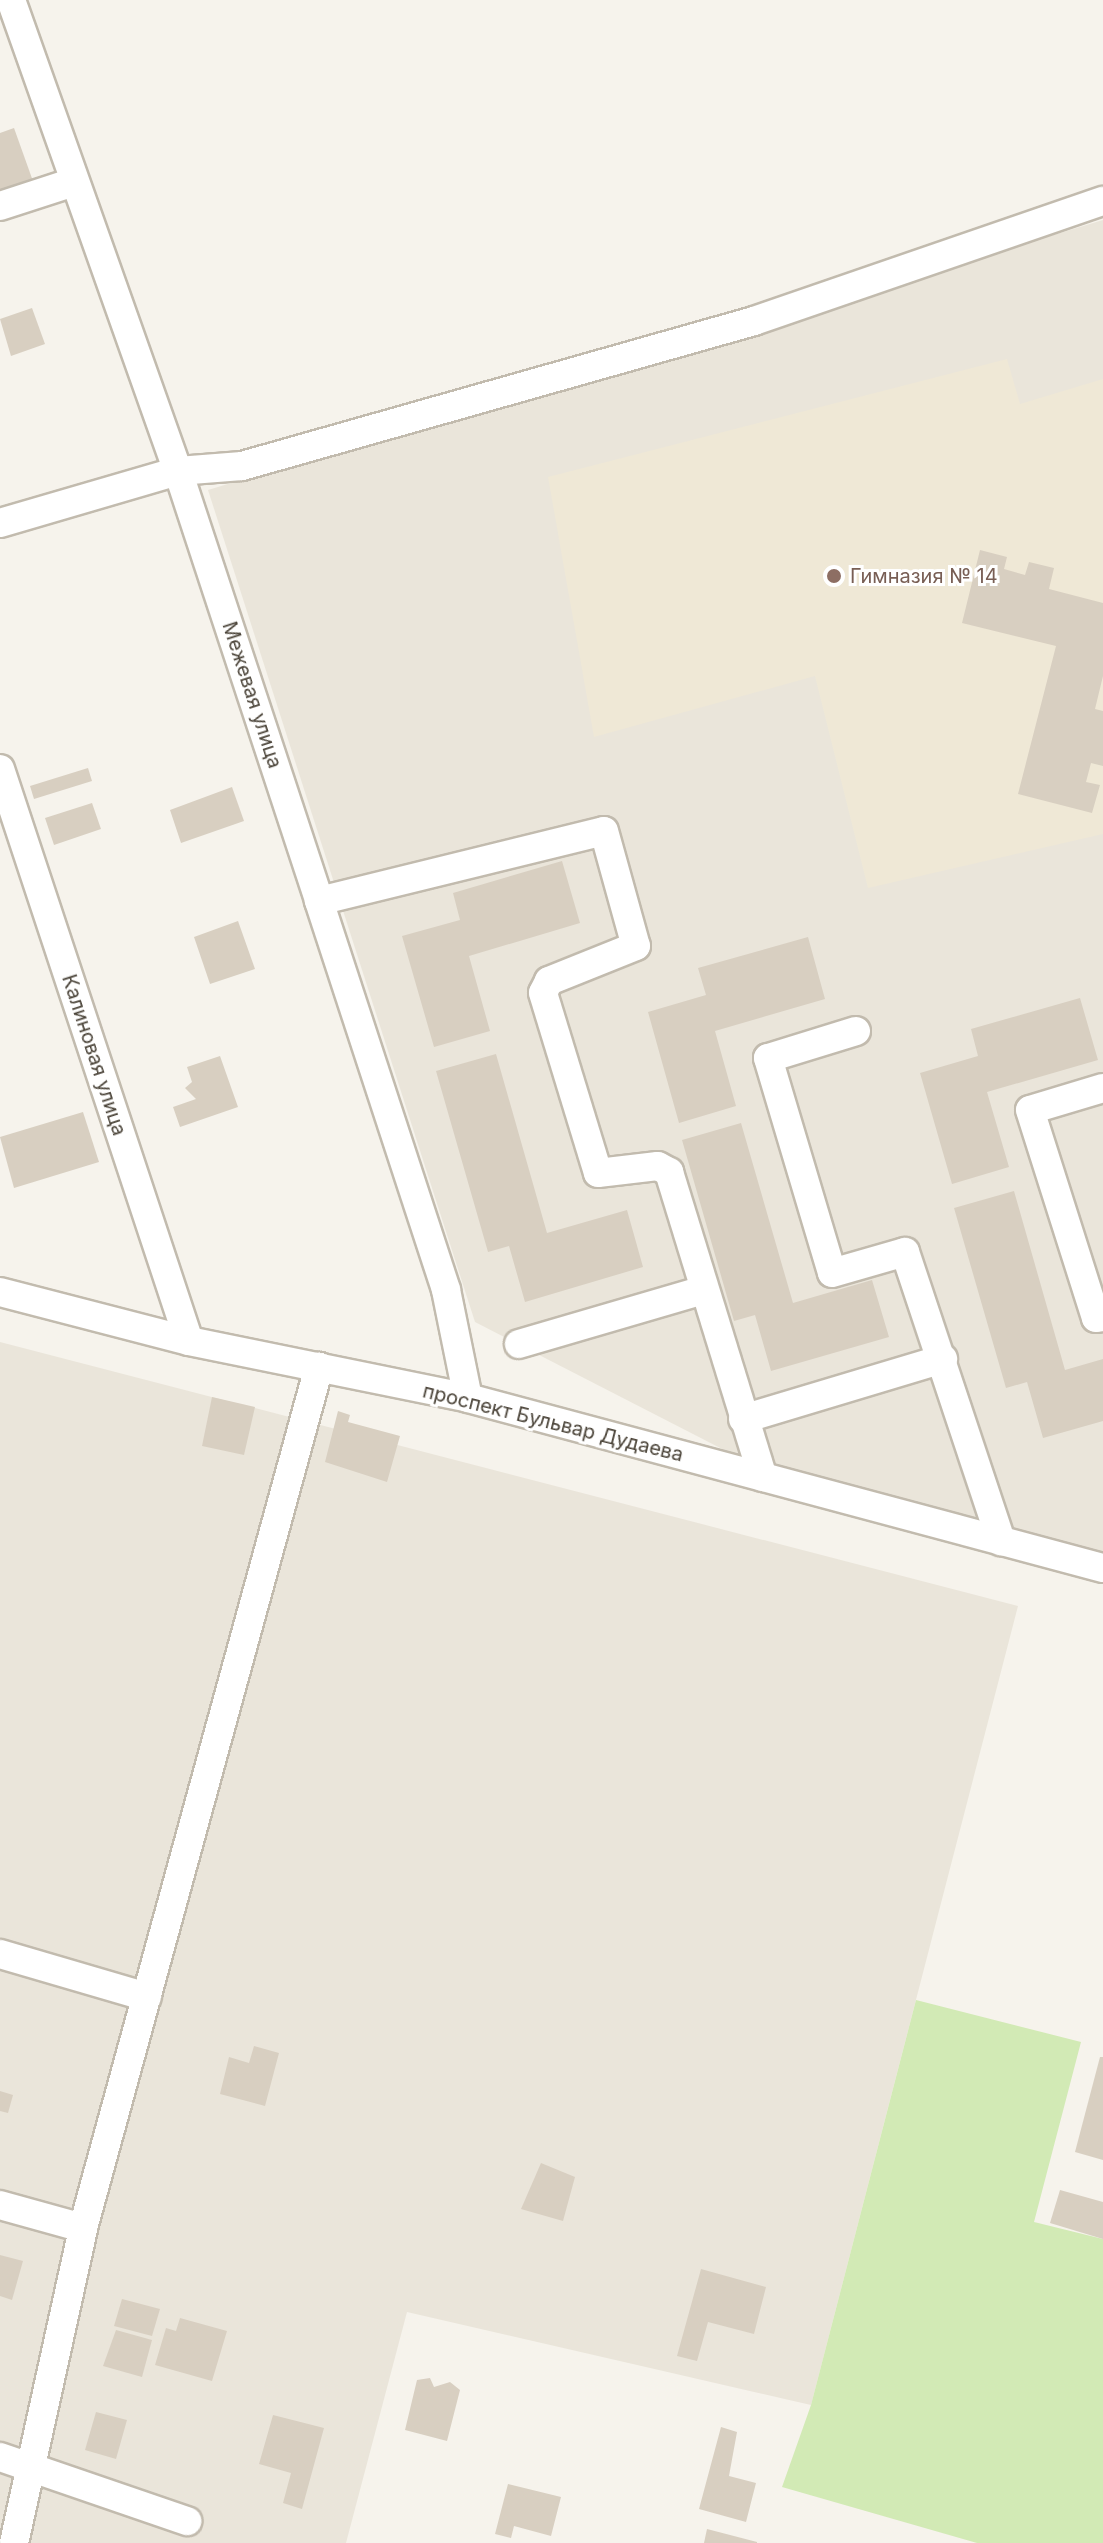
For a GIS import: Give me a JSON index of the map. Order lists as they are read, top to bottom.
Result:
{
  "streets": {
    "street": ["Межевая улица", "Калиновая улица", "проспект Бульвар Дудаева"]
  },
  "crossings": [
    ["Межевая улица", "проспект Бульвар Дудаева"],
    ["Калиновая улица", "проспект Бульвар Дудаева"]
  ],
  "places": ["Гимназия № 14"]
}
